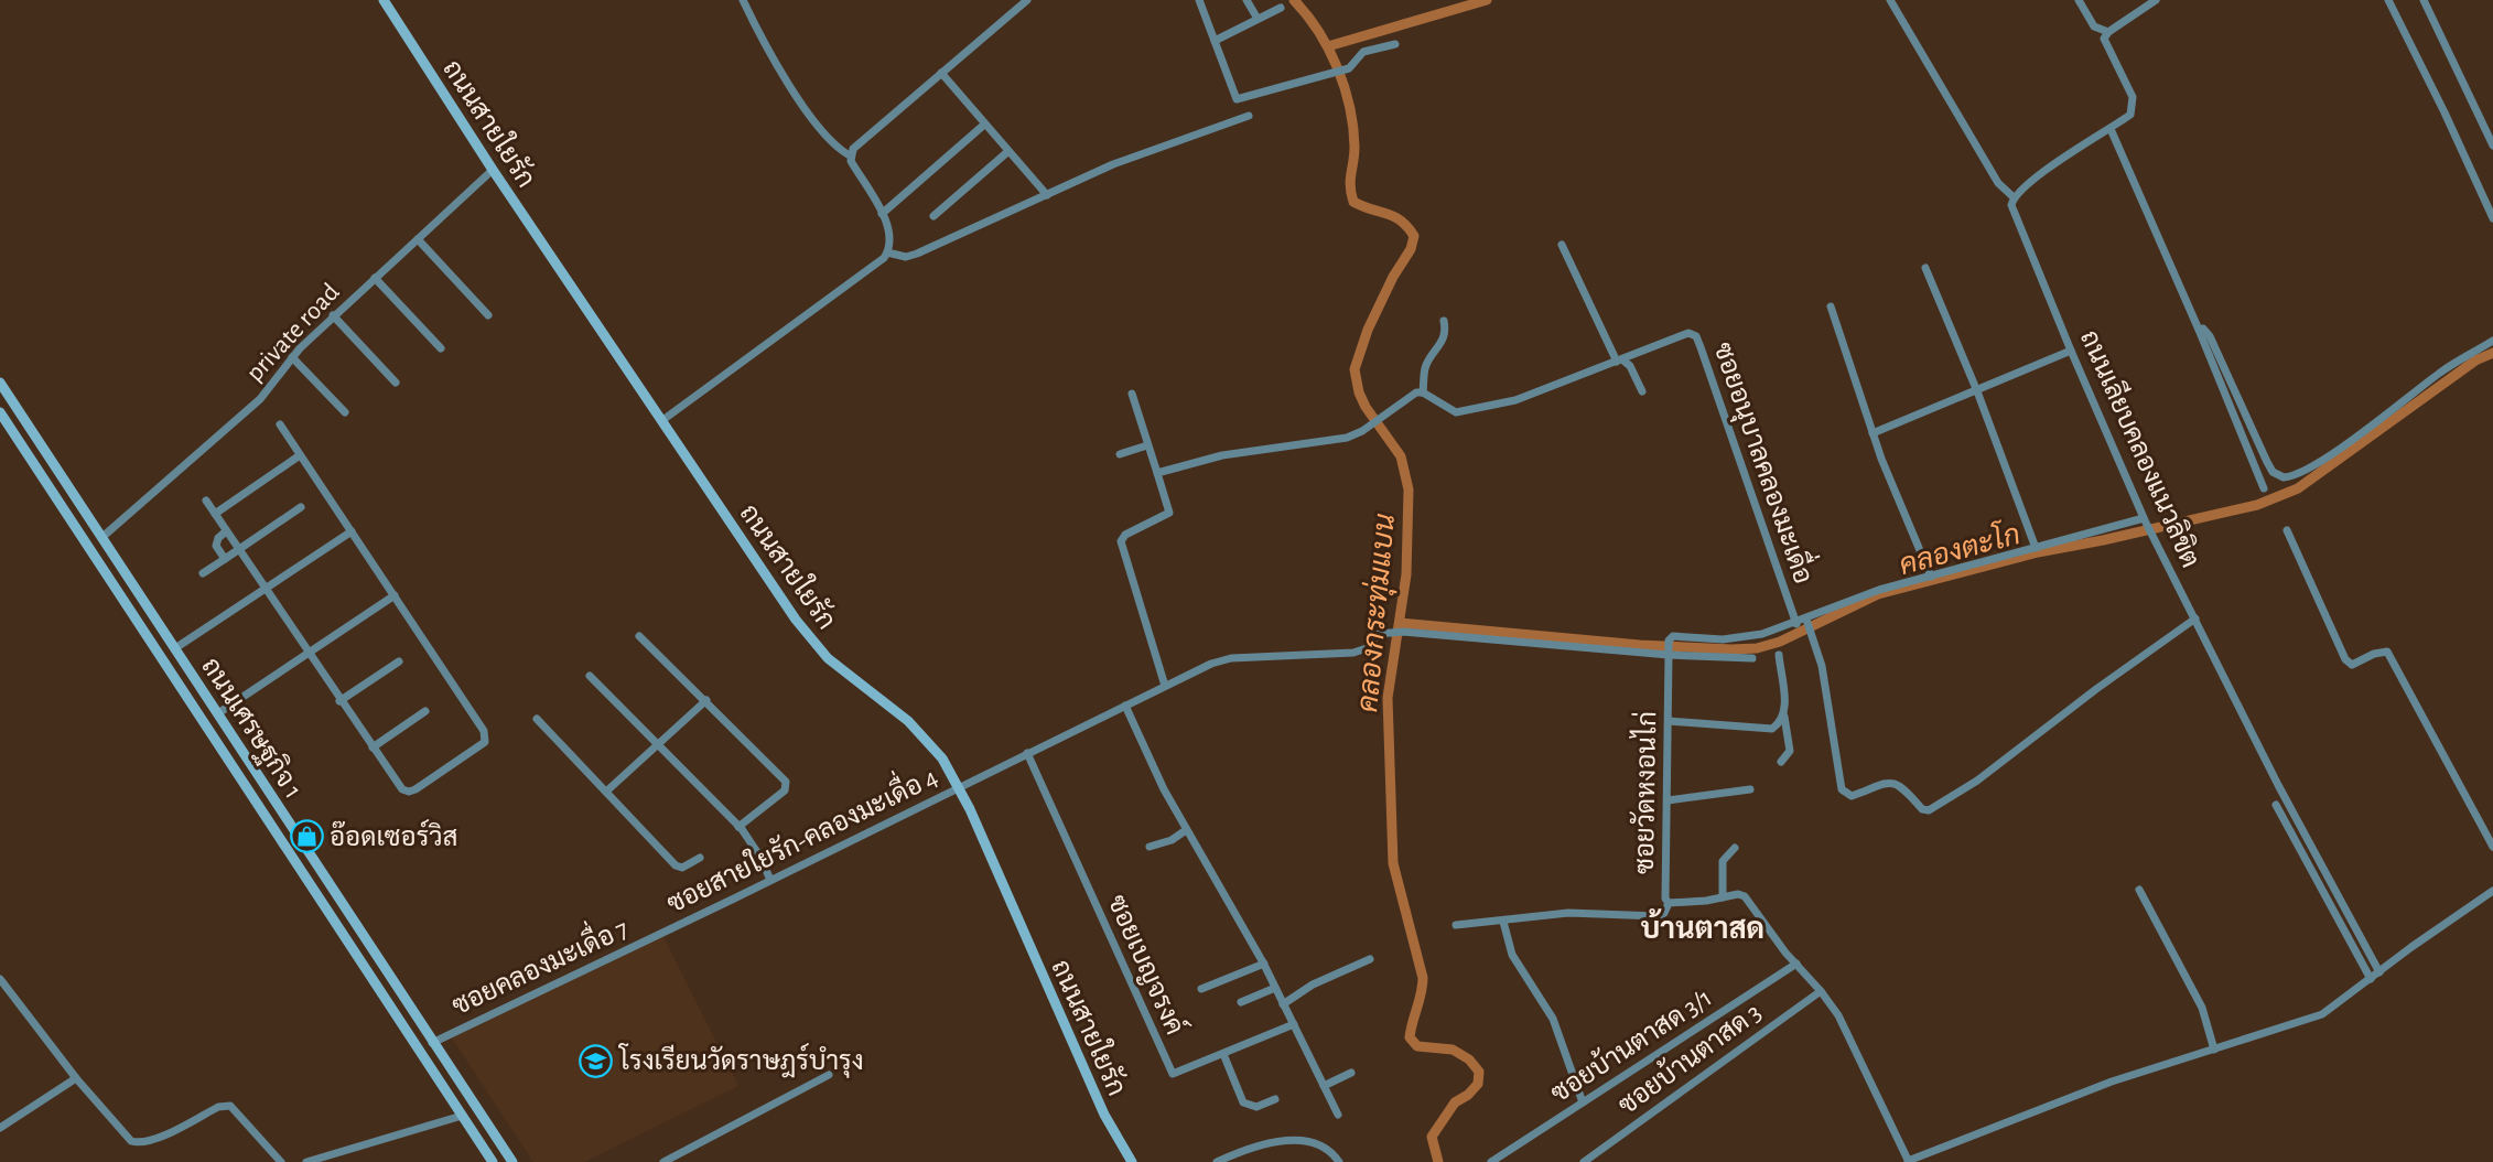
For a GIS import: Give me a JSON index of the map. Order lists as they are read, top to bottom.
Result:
{
  "streets": {
    "main road": ["ถนนสายใยรัก", "ถนนเศรษฐกิจ 1"],
    "street": [
      "private road",
      "ถนนเลียบคลองแนวลิขิต",
      "ซอยอนุบาลคลองมะเดื่อ",
      "ซอยวัดหงอนไก่",
      "ซอยสายใยรัก-คลองมะเดื่อ 4",
      "ซอยเบญจรงค์",
      "ซอยคลองมะเดื่อ 7",
      "ซอยบ้านตาสด 3/1",
      "ซอยบ้านตาสด 3"
    ]
  },
  "crossings": [
    ["ถนนสายใยรัก", "private road"],
    ["ถนนสายใยรัก", "ซอยสายใยรัก-คลองมะเดื่อ 4"],
    ["private road", "ถนนเศรษฐกิจ 1"],
    ["ซอยอนุบาลคลองมะเดื่อ", "ซอยวัดหงอนไก่"],
    ["ถนนเศรษฐกิจ 1", "ซอยคลองมะเดื่อ 7"],
    ["ซอยวัดหงอนไก่", "ซอยสายใยรัก-คลองมะเดื่อ 4"],
    ["ซอยวัดหงอนไก่", "ซอยบ้านตาสด 3/1"],
    ["ซอยวัดหงอนไก่", "ซอยบ้านตาสด 3"],
    ["ซอยสายใยรัก-คลองมะเดื่อ 4", "ซอยเบญจรงค์"],
    ["ซอยสายใยรัก-คลองมะเดื่อ 4", "ซอยคลองมะเดื่อ 7"]
  ],
  "districts": ["บ้านตาสด"],
  "water": ["คลองตะโก", "คลองกระทุ่มแบน"],
  "places": {
    "shop": ["อ๊อดเซอร์วิส"],
    "school or university": ["โรงเรียนวัดราษฎร์บํารุง"]
  }
}
